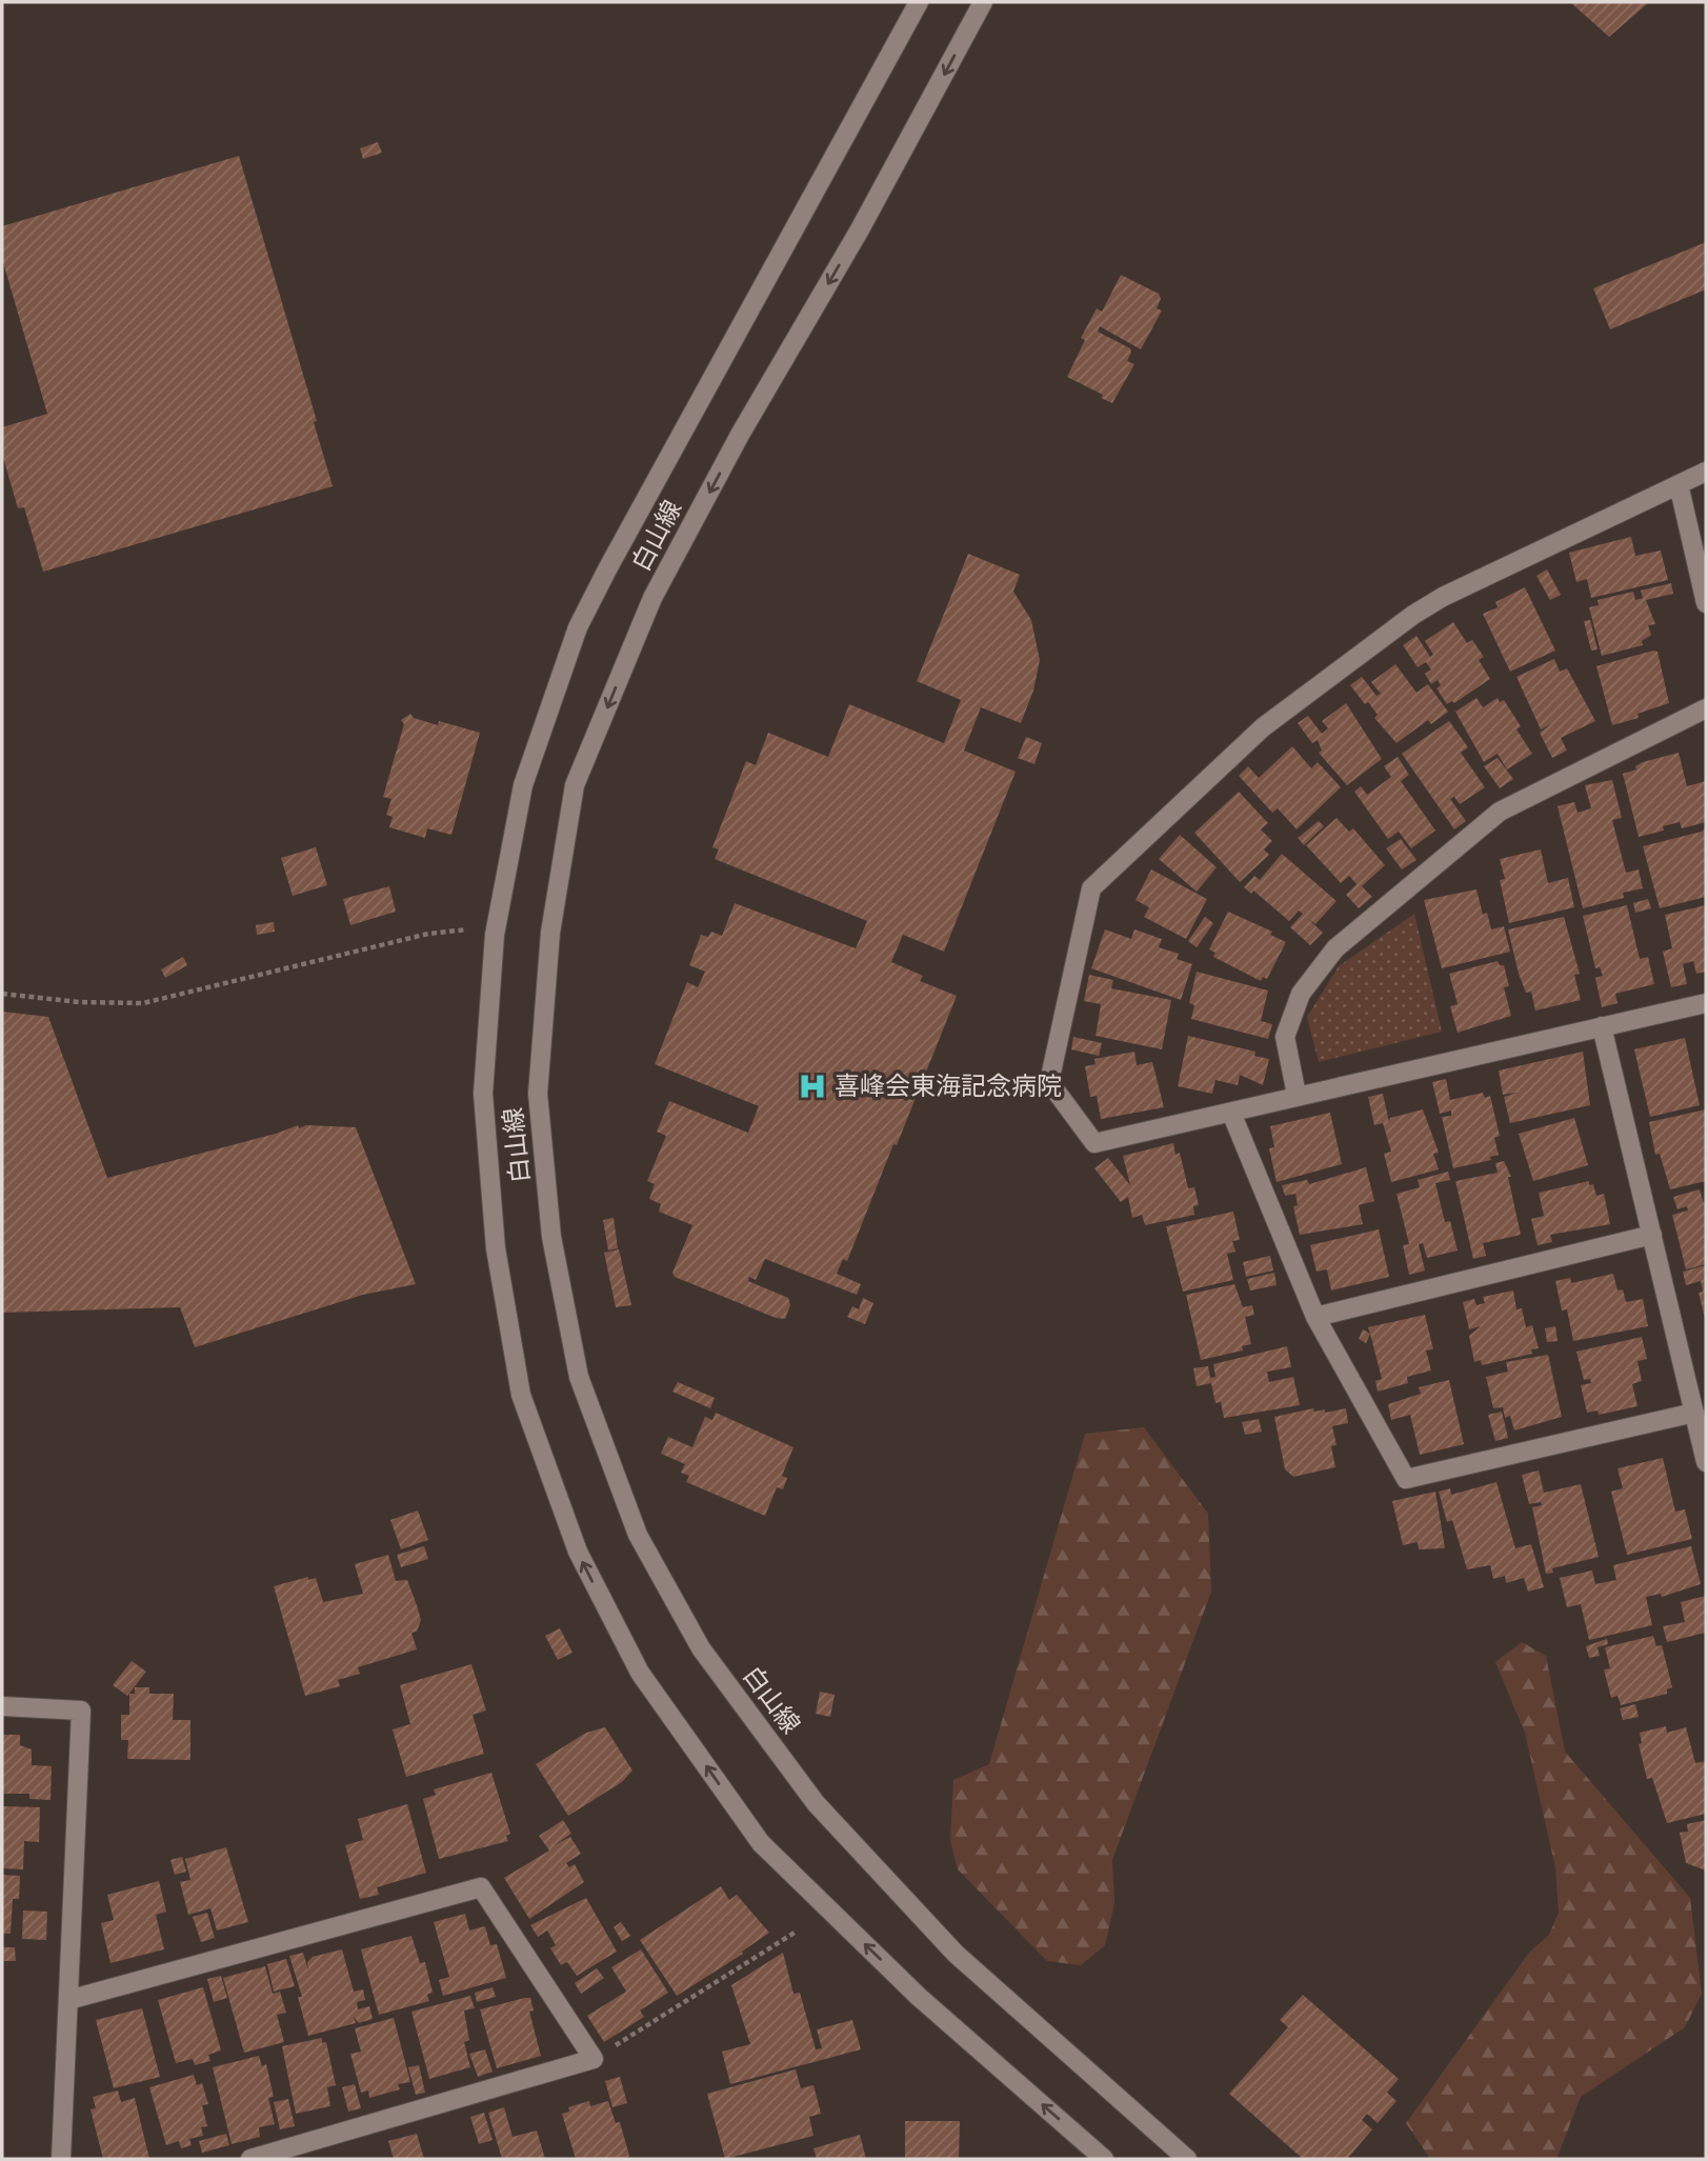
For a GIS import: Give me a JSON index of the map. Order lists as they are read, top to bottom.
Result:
{
  "streets": {
    "street": ["白山線"]
  },
  "places": {
    "hospital": ["喜峰会東海記念病院"]
  }
}
